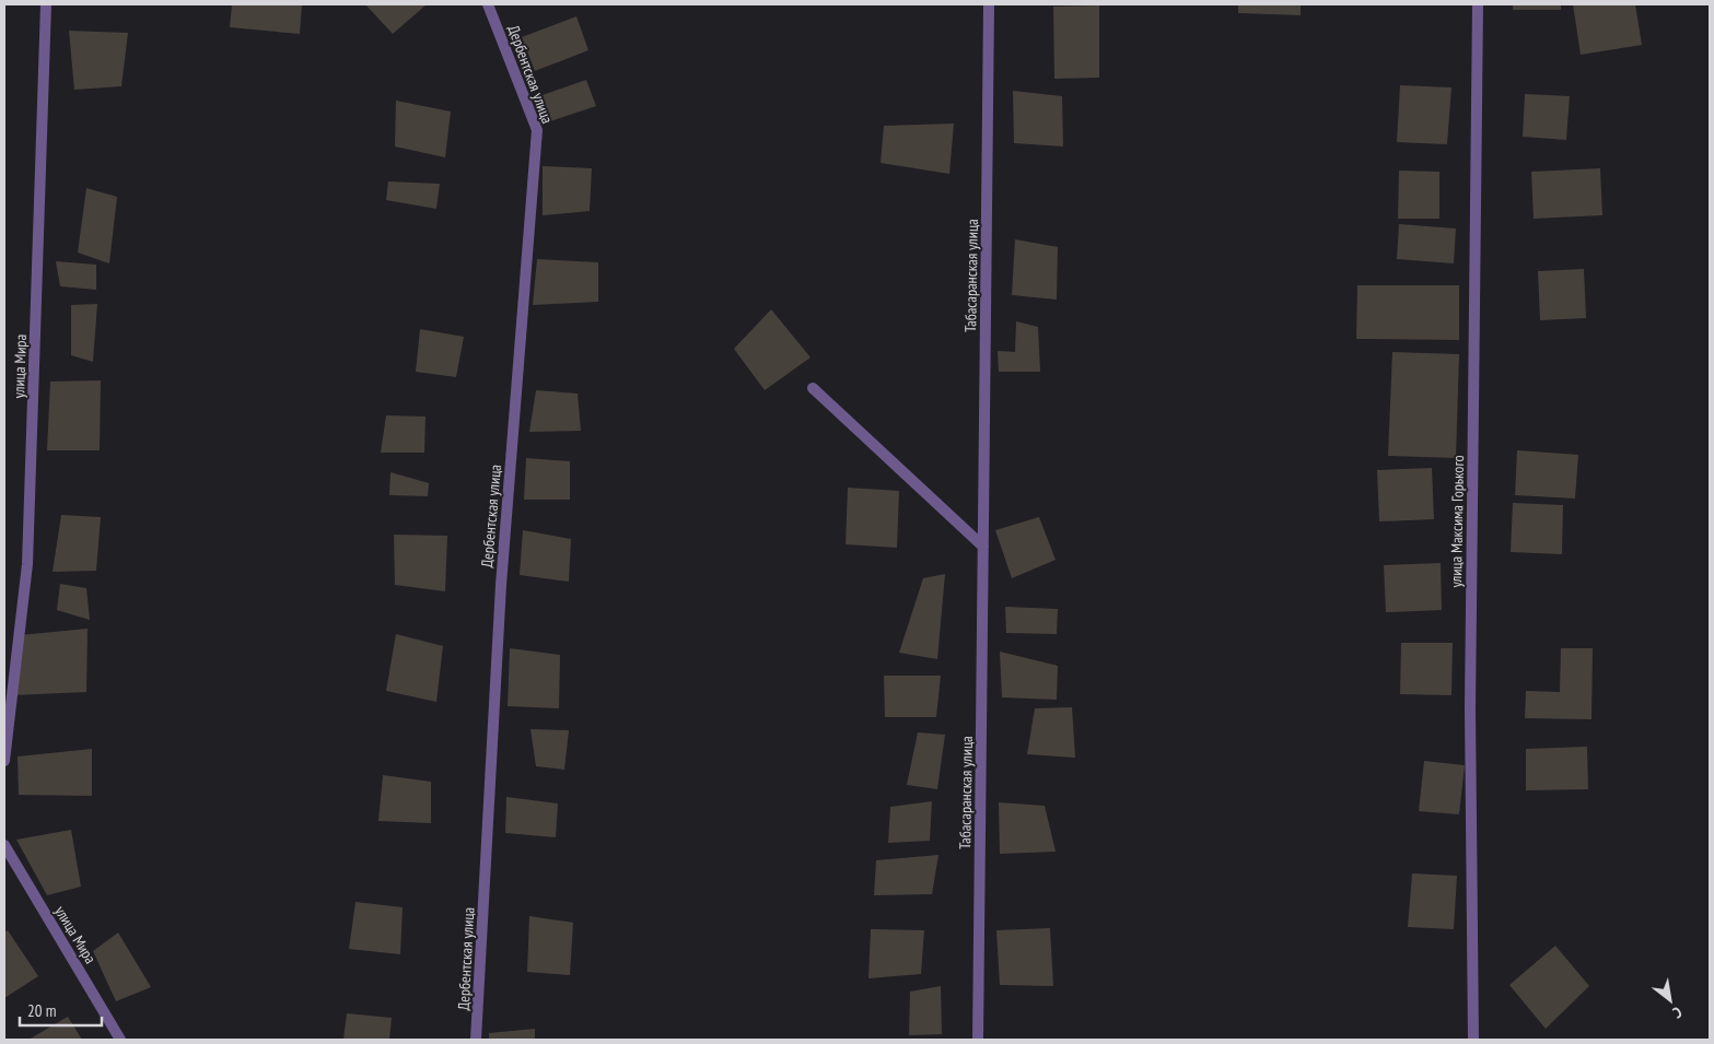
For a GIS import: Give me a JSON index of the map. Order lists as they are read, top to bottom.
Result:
{
  "streets": {
    "street": [
      "Дербентская улица",
      "Табасаранская улица",
      "улица Мира",
      "улица Максима Горького"
    ]
  },
  "scale_bar": "20 m",
  "north": "bottom right"
}
